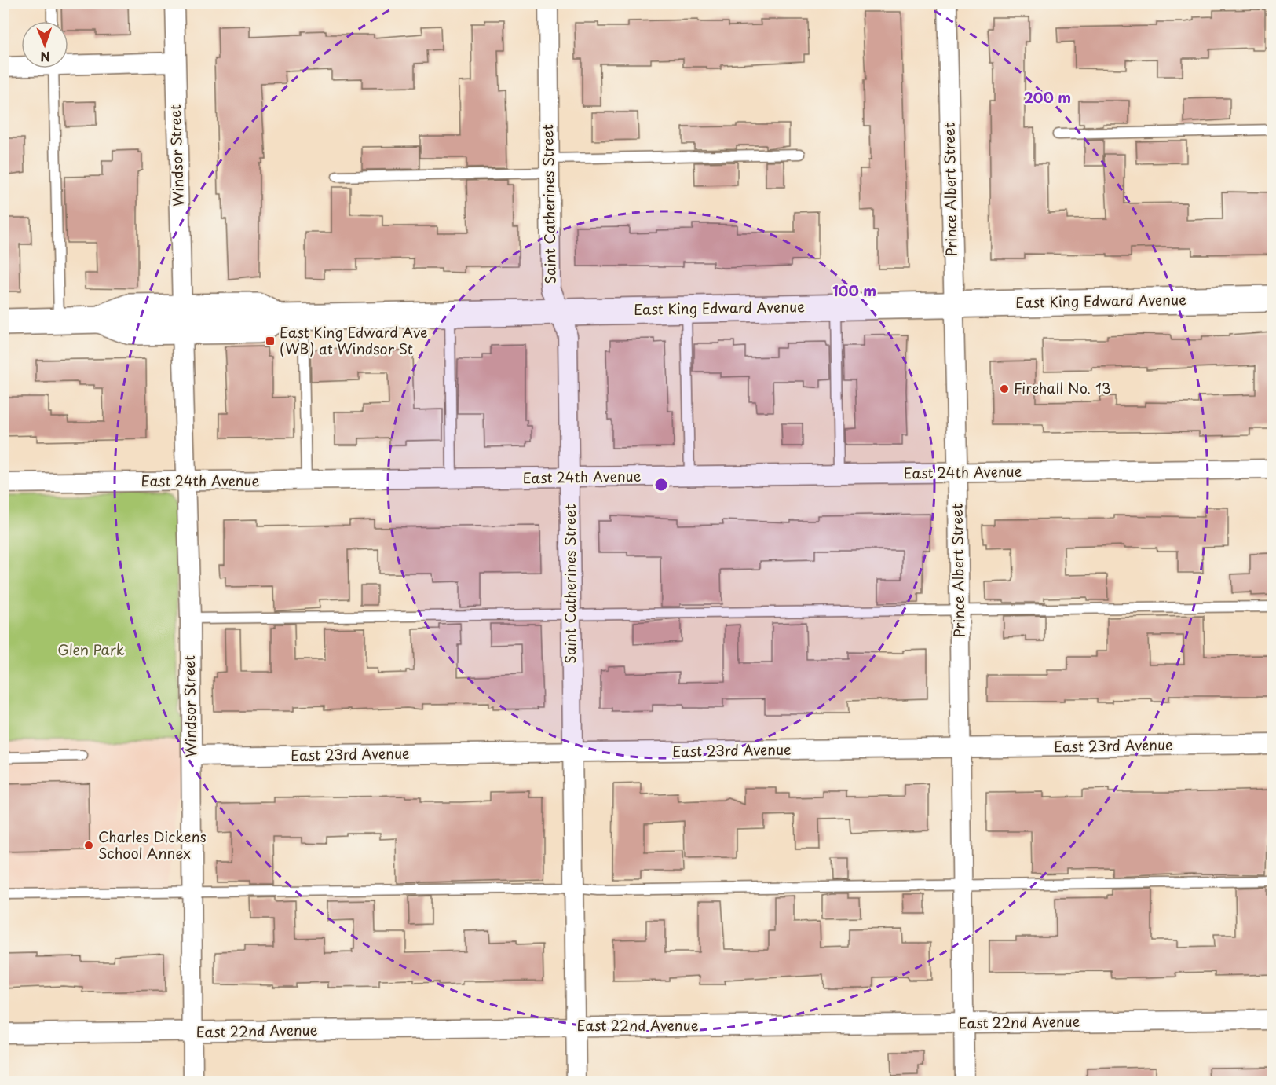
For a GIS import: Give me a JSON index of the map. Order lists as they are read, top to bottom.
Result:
{
  "streets": {
    "main road": ["East King Edward Avenue"],
    "street": [
      "Windsor Street",
      "Prince Albert Street",
      "Saint Catherines Street",
      "East 24th Avenue",
      "East 23rd Avenue",
      "East 22nd Avenue"
    ]
  },
  "crossings": [
    ["Windsor Street", "East King Edward Avenue"],
    ["Windsor Street", "East 24th Avenue"],
    ["Windsor Street", "East 23rd Avenue"],
    ["Windsor Street", "East 22nd Avenue"],
    ["Prince Albert Street", "East King Edward Avenue"],
    ["Prince Albert Street", "East 24th Avenue"],
    ["Prince Albert Street", "East 23rd Avenue"],
    ["Prince Albert Street", "East 22nd Avenue"],
    ["Saint Catherines Street", "East King Edward Avenue"],
    ["Saint Catherines Street", "East 24th Avenue"],
    ["Saint Catherines Street", "East 23rd Avenue"],
    ["Saint Catherines Street", "East 22nd Avenue"]
  ],
  "parks": ["Glen Park"],
  "places": {
    "transit": ["East King Edward Ave (WB) at Windsor St"],
    "other": ["Firehall No. 13", "Charles Dickens School Annex"]
  },
  "north": "bottom",
  "rings": ["200 m", "100 m"]
}
